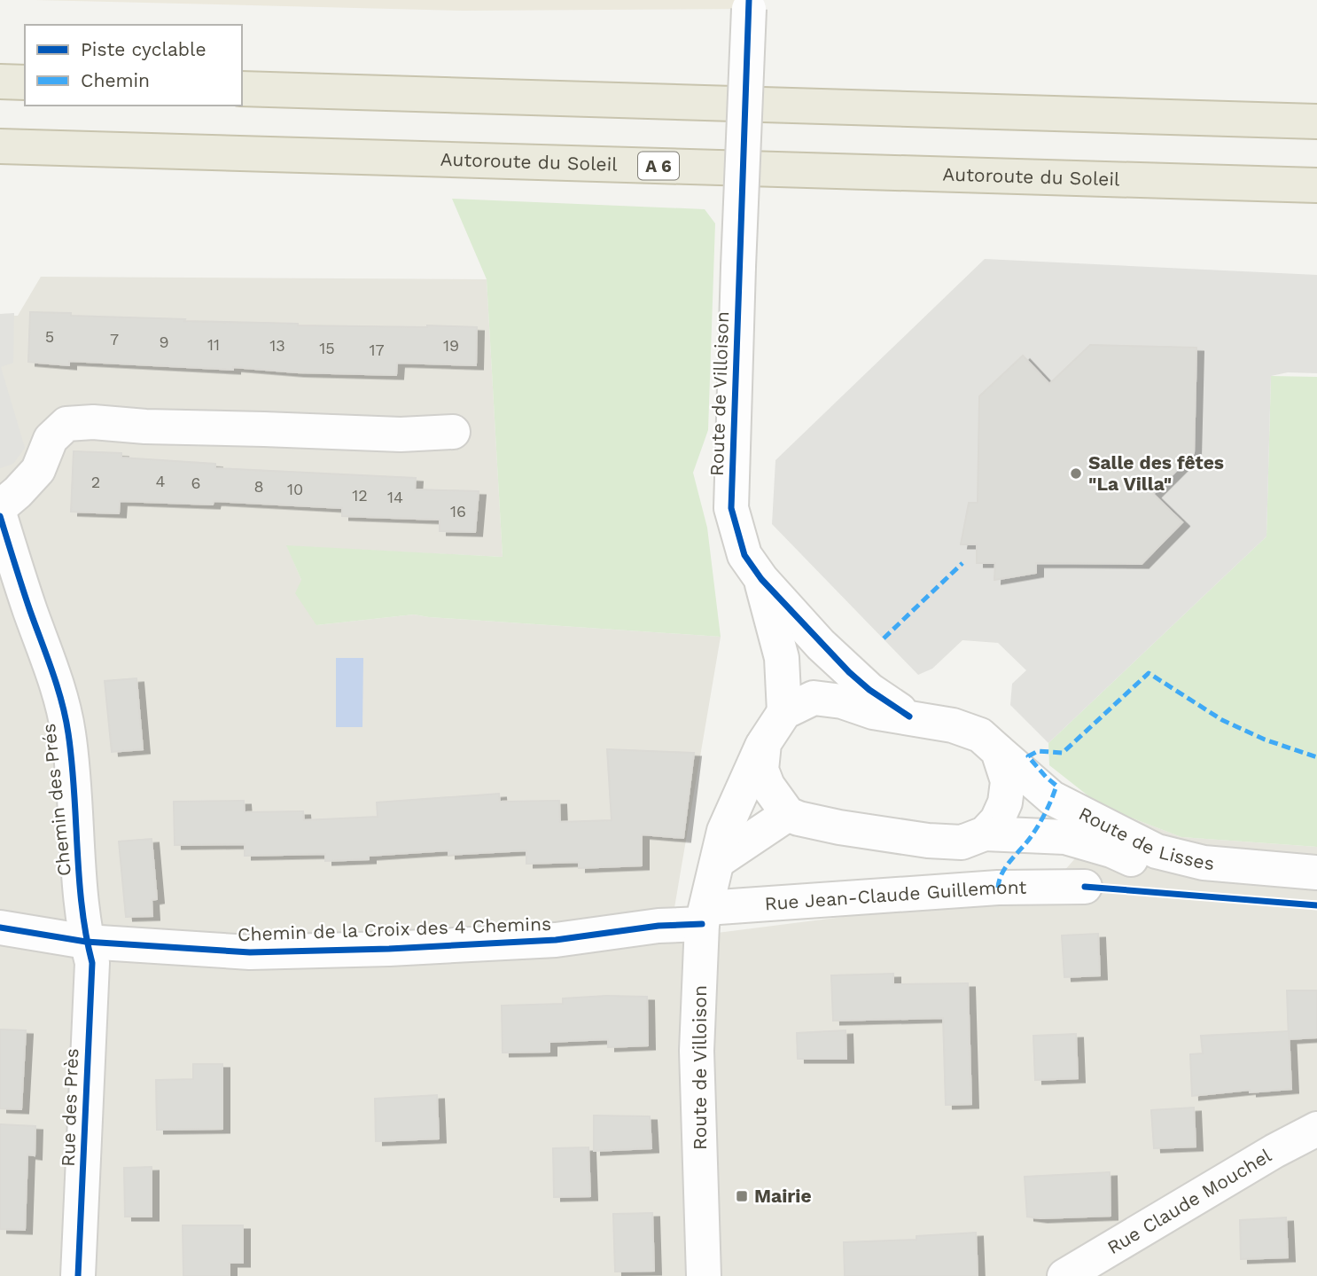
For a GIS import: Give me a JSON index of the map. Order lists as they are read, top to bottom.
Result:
{
  "streets": {
    "highway": ["Autoroute du Soleil", "A 6"],
    "street": [
      "Route de Villoison",
      "Chemin des Prés",
      "Route de Lisses",
      "Rue Jean-Claude Guillemont",
      "Chemin de la Croix des 4 Chemins",
      "Rue des Près",
      "Rue Claude Mouchel"
    ]
  },
  "crossings": [
    ["Route de Villoison", "Route de Lisses"],
    ["Route de Villoison", "Rue Jean-Claude Guillemont"],
    ["Route de Villoison", "Chemin de la Croix des 4 Chemins"],
    ["Chemin des Prés", "Chemin de la Croix des 4 Chemins"],
    ["Chemin des Prés", "Rue des Près"],
    ["Rue Jean-Claude Guillemont", "Chemin de la Croix des 4 Chemins"],
    ["Chemin de la Croix des 4 Chemins", "Rue des Près"]
  ],
  "places": {
    "other": ["Salle des fêtes \"La Villa\""],
    "transit": ["Mairie"]
  },
  "house_numbers": [
    "5",
    "7",
    "9",
    "11",
    "13",
    "19",
    "15",
    "17",
    "4",
    "2",
    "6",
    "8",
    "10",
    "12",
    "14",
    "16"
  ],
  "legend": ["Piste cyclable", "Chemin"]
}
